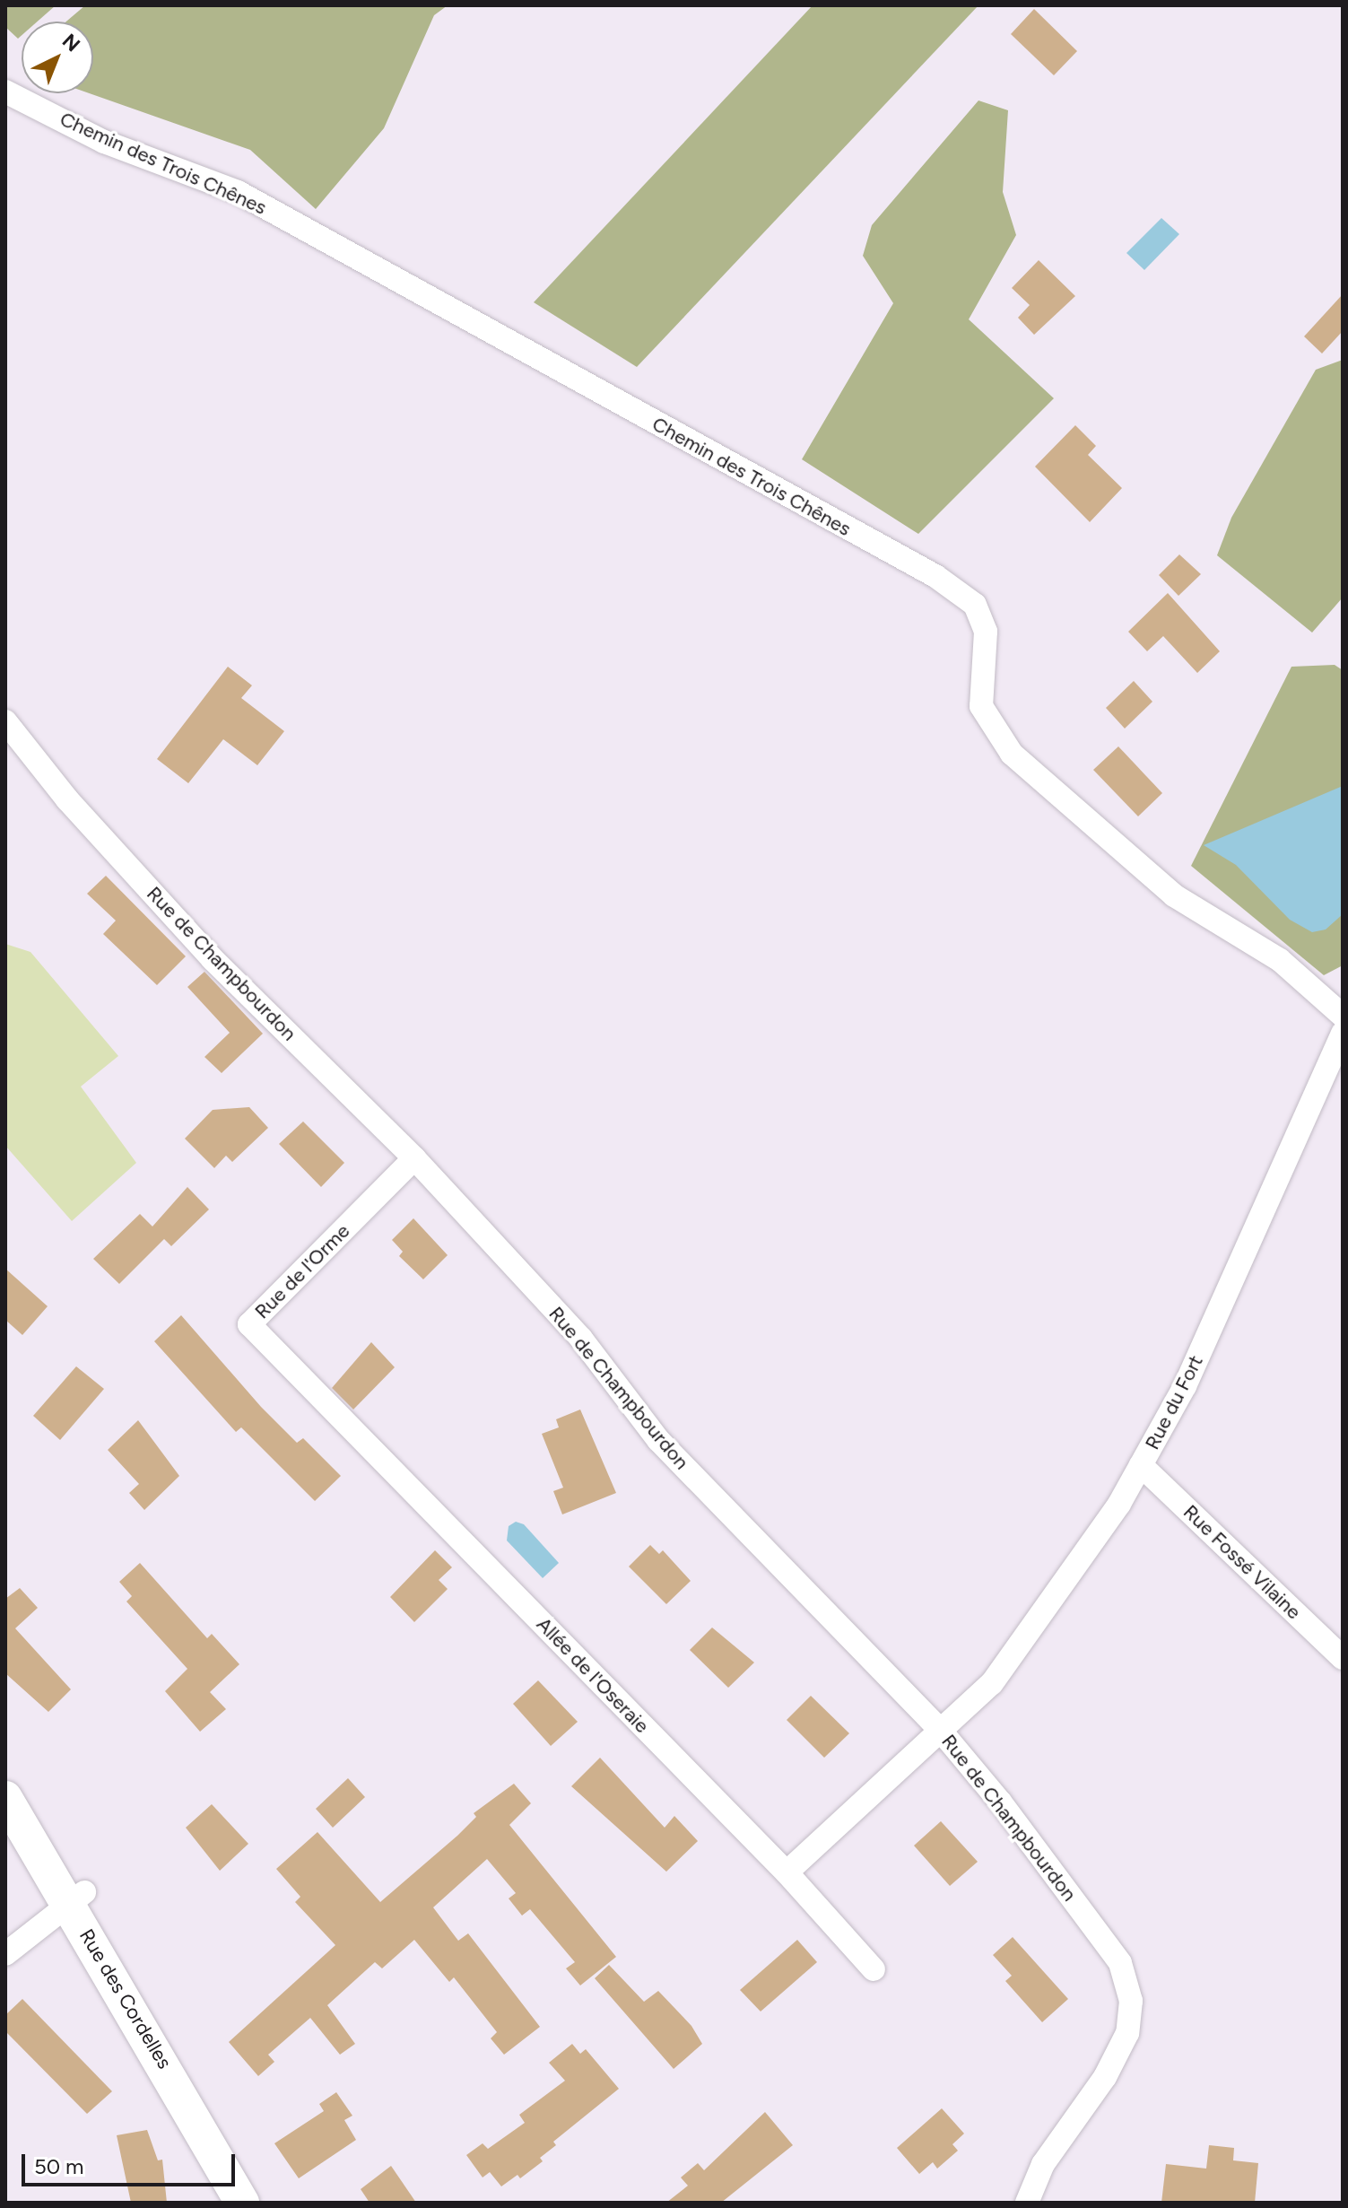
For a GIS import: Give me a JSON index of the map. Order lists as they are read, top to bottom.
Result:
{
  "streets": {
    "street": [
      "Chemin des Trois Chênes",
      "Rue de Champbourdon",
      "Rue de l'Orme",
      "Rue du Fort",
      "Rue Fossé Vilaine",
      "Allée de l'Oseraie",
      "Rue des Cordelles"
    ]
  },
  "crossings": [
    ["Rue de Champbourdon", "Rue de l'Orme"],
    ["Rue de Champbourdon", "Rue du Fort"],
    ["Rue de l'Orme", "Allée de l'Oseraie"],
    ["Rue du Fort", "Rue Fossé Vilaine"]
  ],
  "scale_bar": "50 m",
  "north": "top right"
}
